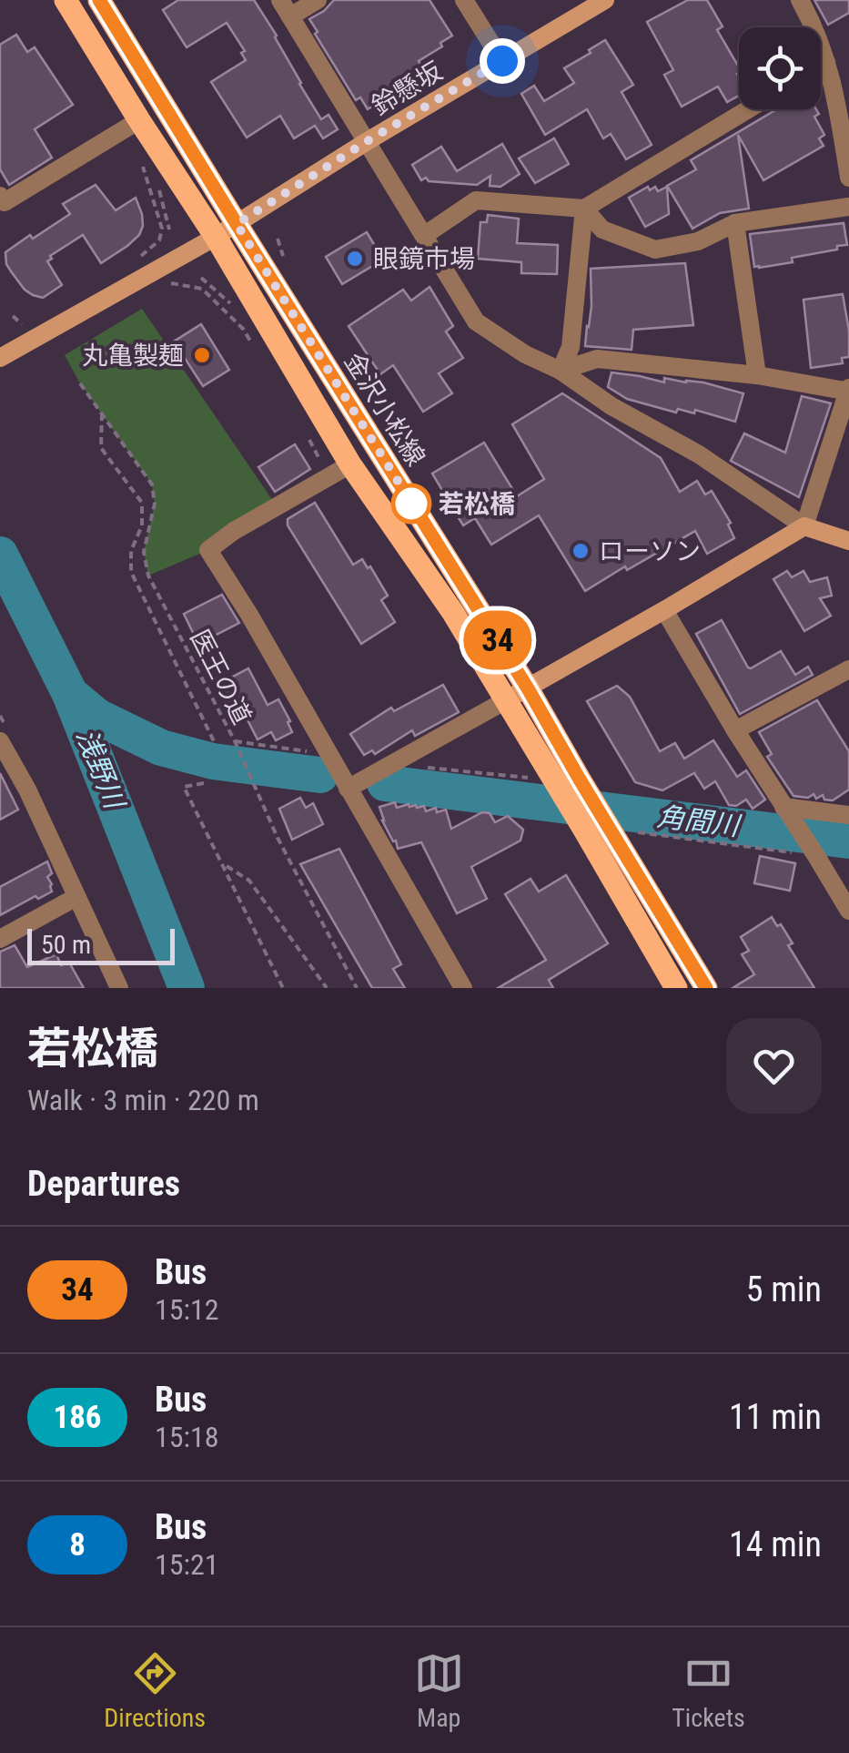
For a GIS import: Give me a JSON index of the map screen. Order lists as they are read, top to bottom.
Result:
{
  "streets": {
    "main road": ["金沢小松線"],
    "street": ["鈴懸坂"],
    "path": ["医王の道"]
  },
  "crossings": [
    ["鈴懸坂", "金沢小松線"]
  ],
  "water": ["浅野川", "角間川"],
  "places": [
    "眼鏡市場",
    "丸亀製麺",
    "若松橋",
    "ローソン"
  ],
  "lines": ["bus line 34"],
  "scale_bar": "50 m",
  "page": {
    "on_map": "34",
    "scale": "50 m",
    "heading": [
      ["若松橋", "Walk · 3 min · 220 m"],
      "Departures"
    ],
    "list": [
      {
        "mark": "34",
        "name": "Bus",
        "note": "15:12",
        "value": "5 min"
      },
      {
        "mark": "186",
        "name": "Bus",
        "note": "15:18",
        "value": "11 min"
      },
      {
        "mark": "8",
        "name": "Bus",
        "note": "15:21",
        "value": "14 min"
      }
    ],
    "tabs": ["Directions", "Map", "Tickets"]
  }
}
